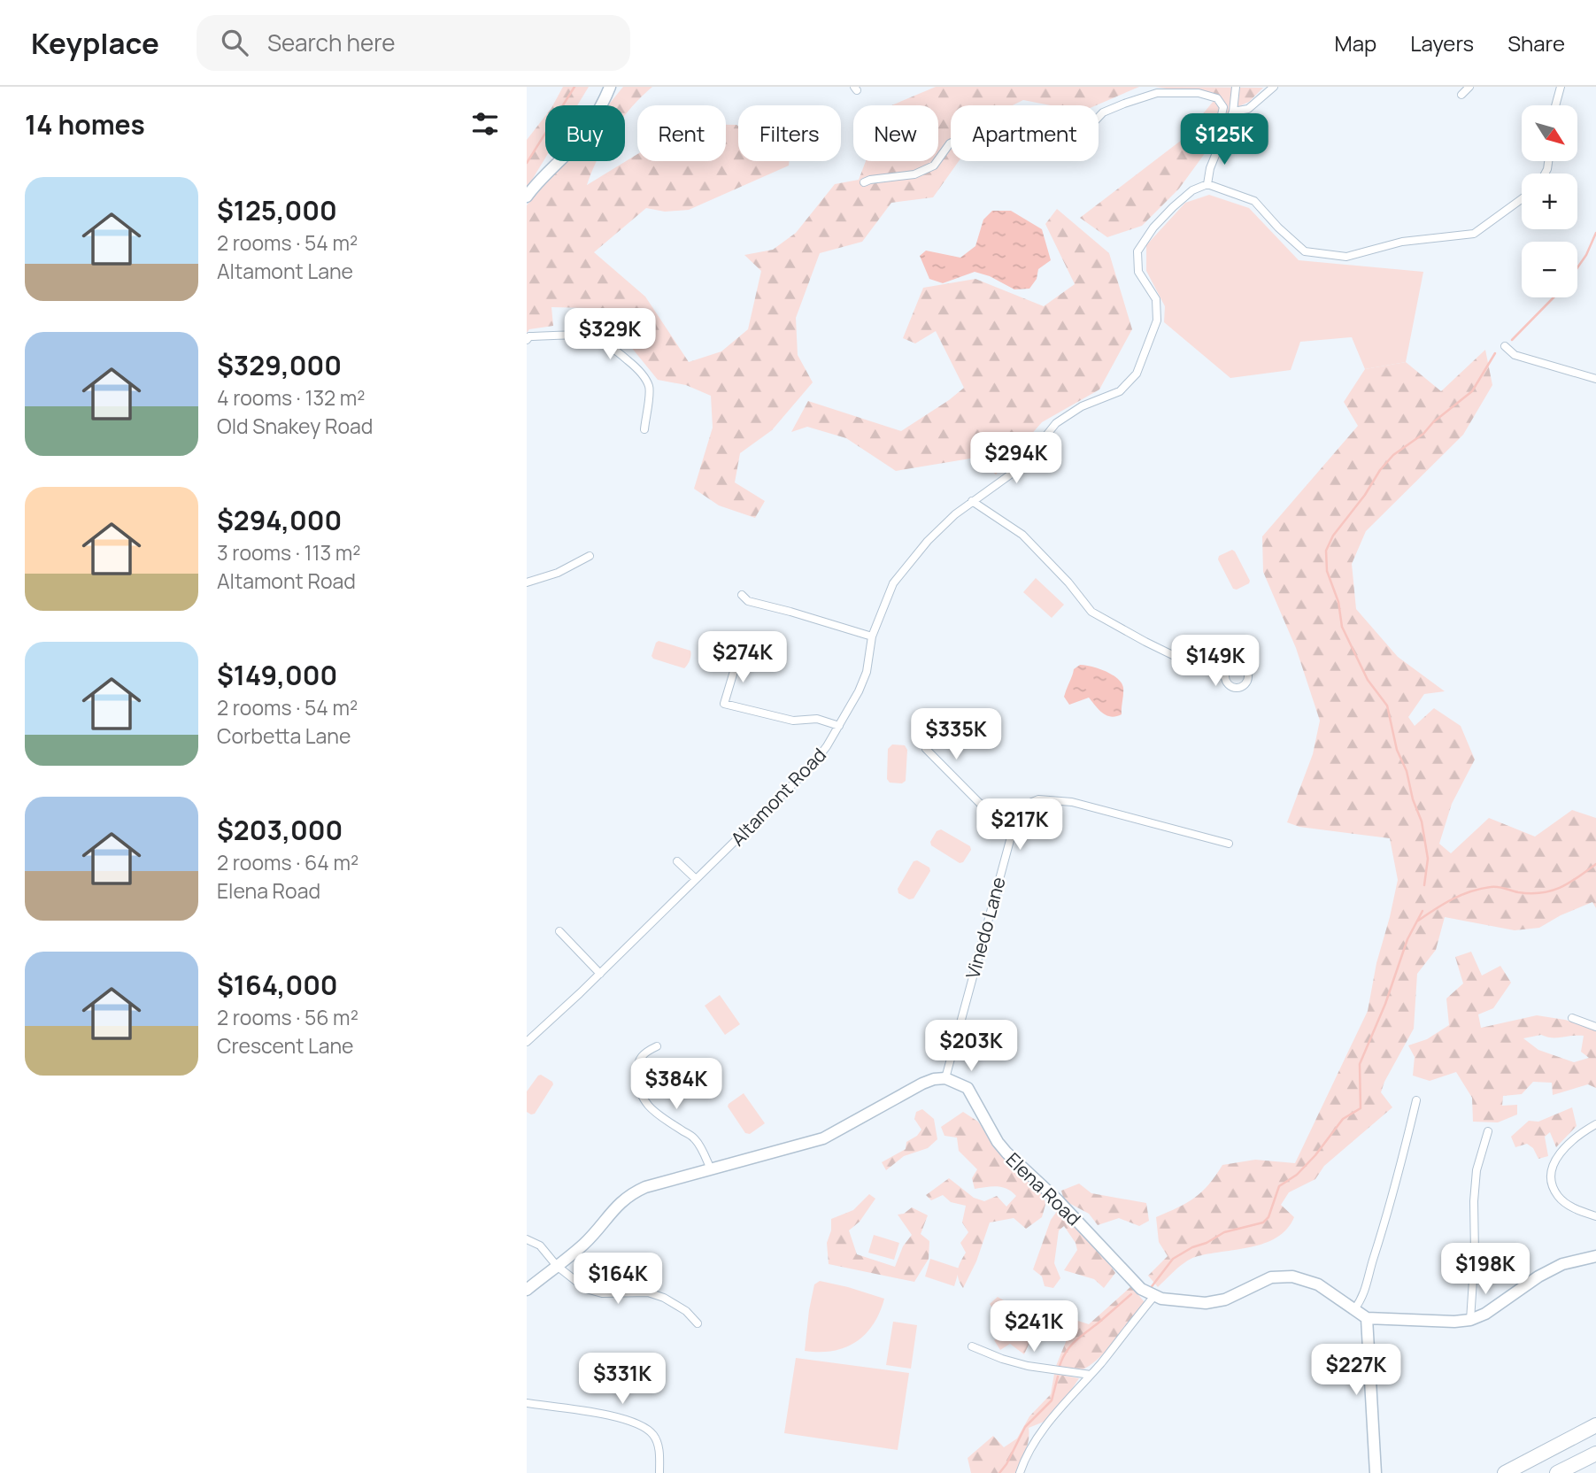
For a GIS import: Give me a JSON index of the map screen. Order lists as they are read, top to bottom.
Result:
{
  "streets": {
    "street": ["Altamont Road", "Vinedo Lane", "Elena Road"]
  },
  "crossings": [
    ["Vinedo Lane", "Elena Road"]
  ],
  "north": "bottom right",
  "page": {
    "header": "Keyplace",
    "search": "Search here",
    "nav": ["Map", "Layers", "Share"],
    "heading": "14 homes",
    "map_buttons": ["+", "−"],
    "chip": [
      "Buy",
      "Rent",
      "Filters",
      "New",
      "Apartment"
    ],
    "price": [
      "$125K",
      "$329K",
      "$294K",
      "$274K",
      "$149K",
      "$335K",
      "$217K",
      "$203K",
      "$384K",
      "$198K",
      "$164K",
      "$241K",
      "$227K",
      "$331K"
    ],
    "list": [
      {
        "name": "$125,000",
        "note": "2 rooms · 54 m² · Altamont Lane"
      },
      {
        "name": "$329,000",
        "note": "4 rooms · 132 m² · Old Snakey Road"
      },
      {
        "name": "$294,000",
        "note": "3 rooms · 113 m² · Altamont Road"
      },
      {
        "name": "$149,000",
        "note": "2 rooms · 54 m² · Corbetta Lane"
      },
      {
        "name": "$203,000",
        "note": "2 rooms · 64 m² · Elena Road"
      },
      {
        "name": "$164,000",
        "note": "2 rooms · 56 m² · Crescent Lane"
      }
    ]
  }
}
